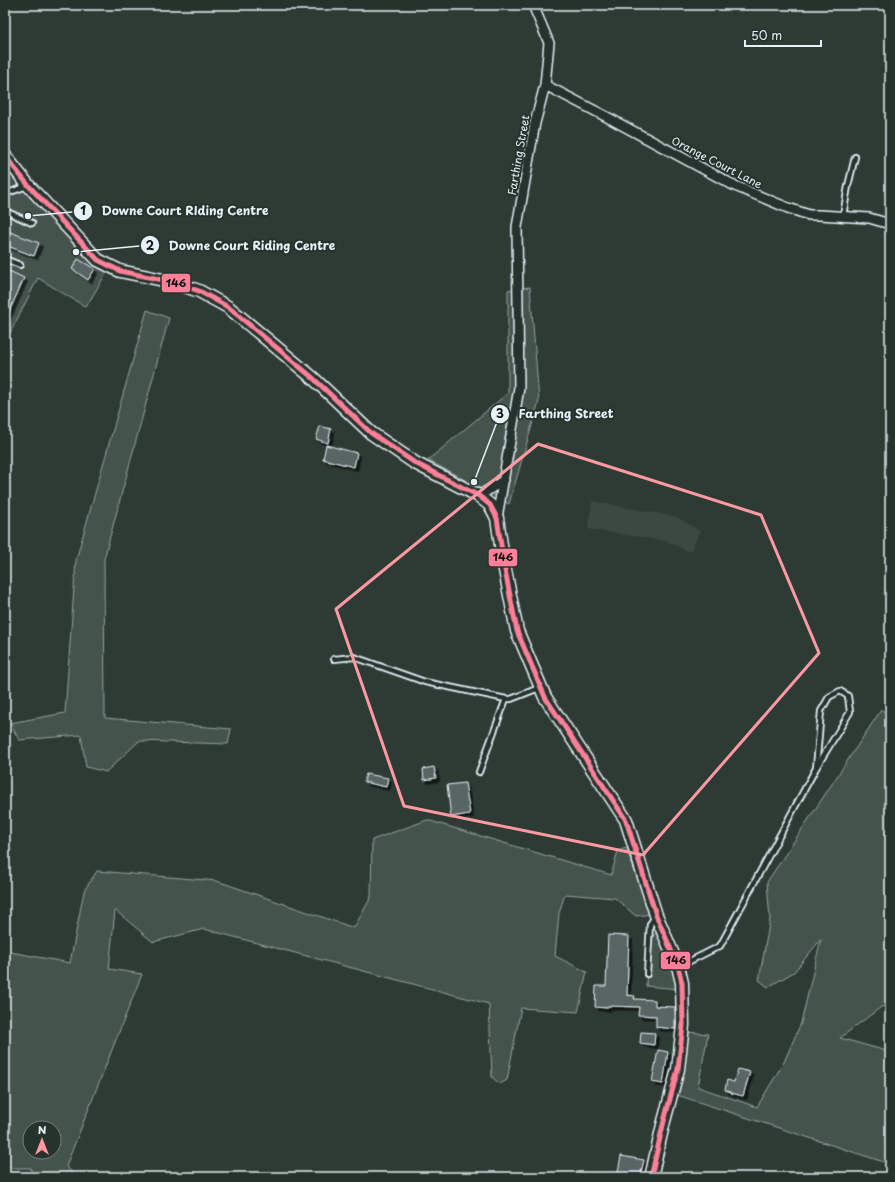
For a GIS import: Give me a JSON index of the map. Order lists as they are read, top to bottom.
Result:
{
  "streets": {
    "street": ["Farthing Street", "Orange Court Lane"]
  },
  "crossings": [
    ["Farthing Street", "Orange Court Lane"]
  ],
  "places": ["Downe Court RIding Centre", "Downe Court Riding Centre", "Farthing Street"],
  "lines": ["transit line 146"],
  "scale_bar": "50 m",
  "north": "top"
}
